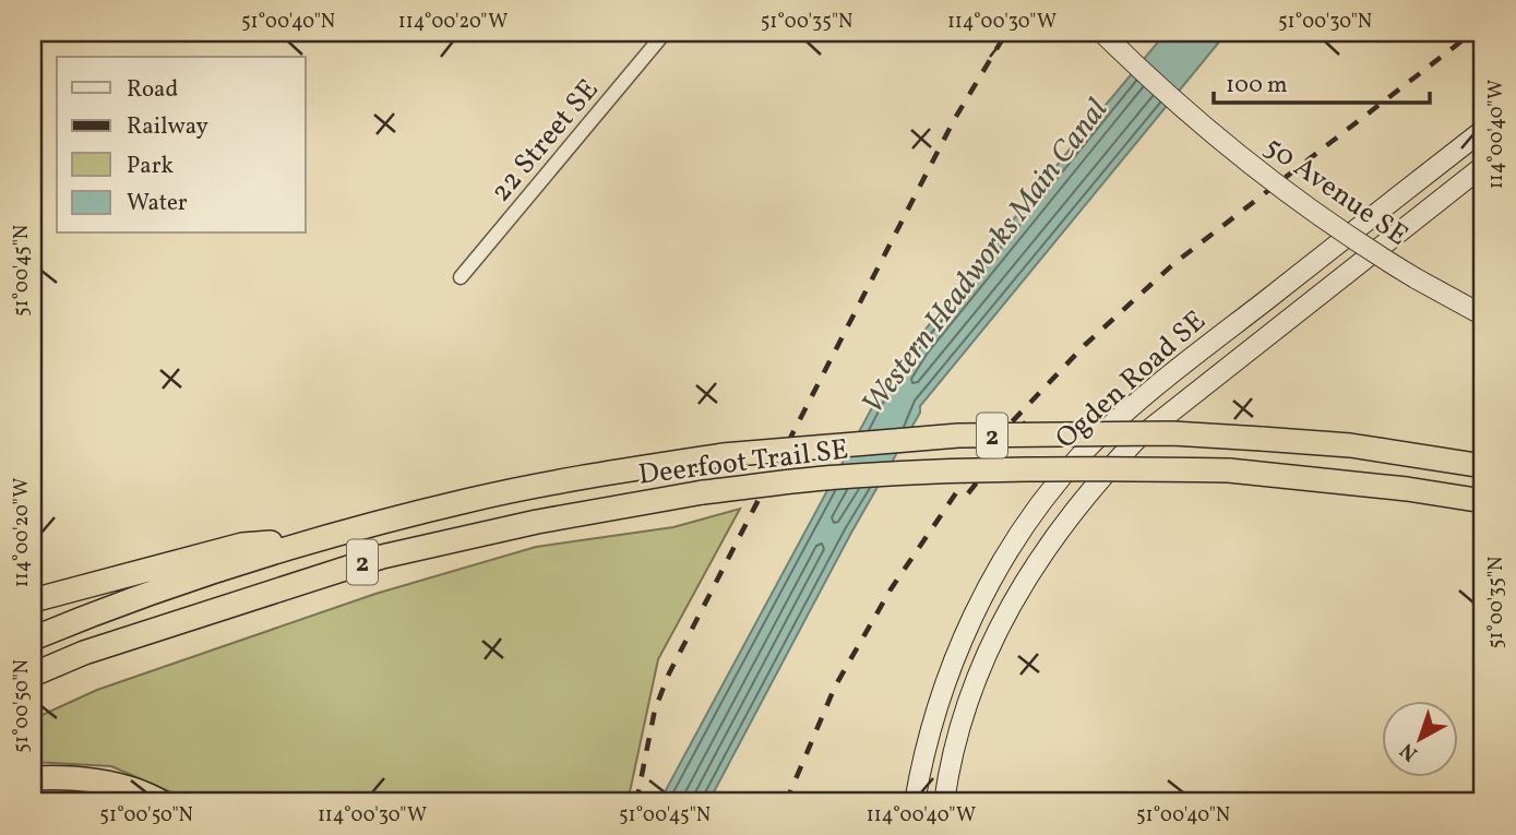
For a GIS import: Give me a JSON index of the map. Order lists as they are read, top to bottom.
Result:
{
  "streets": {
    "highway": ["2", "Deerfoot Trail SE"],
    "street": ["22 Street SE", "50 Avenue SE", "Ogden Road SE"]
  },
  "water": ["Western Headworks Main Canal"],
  "legend": [
    "Road",
    "Railway",
    "Park",
    "Water"
  ],
  "scale_bar": "100 m",
  "north": "bottom left",
  "coordinates": [
    "51°00'40\"N",
    "114°00'20\"W",
    "51°00'35\"N",
    "114°00'30\"W",
    "51°00'30\"N",
    "114°00'40\"W",
    "51°00'45\"N",
    "51°00'50\"N"
  ]
}
